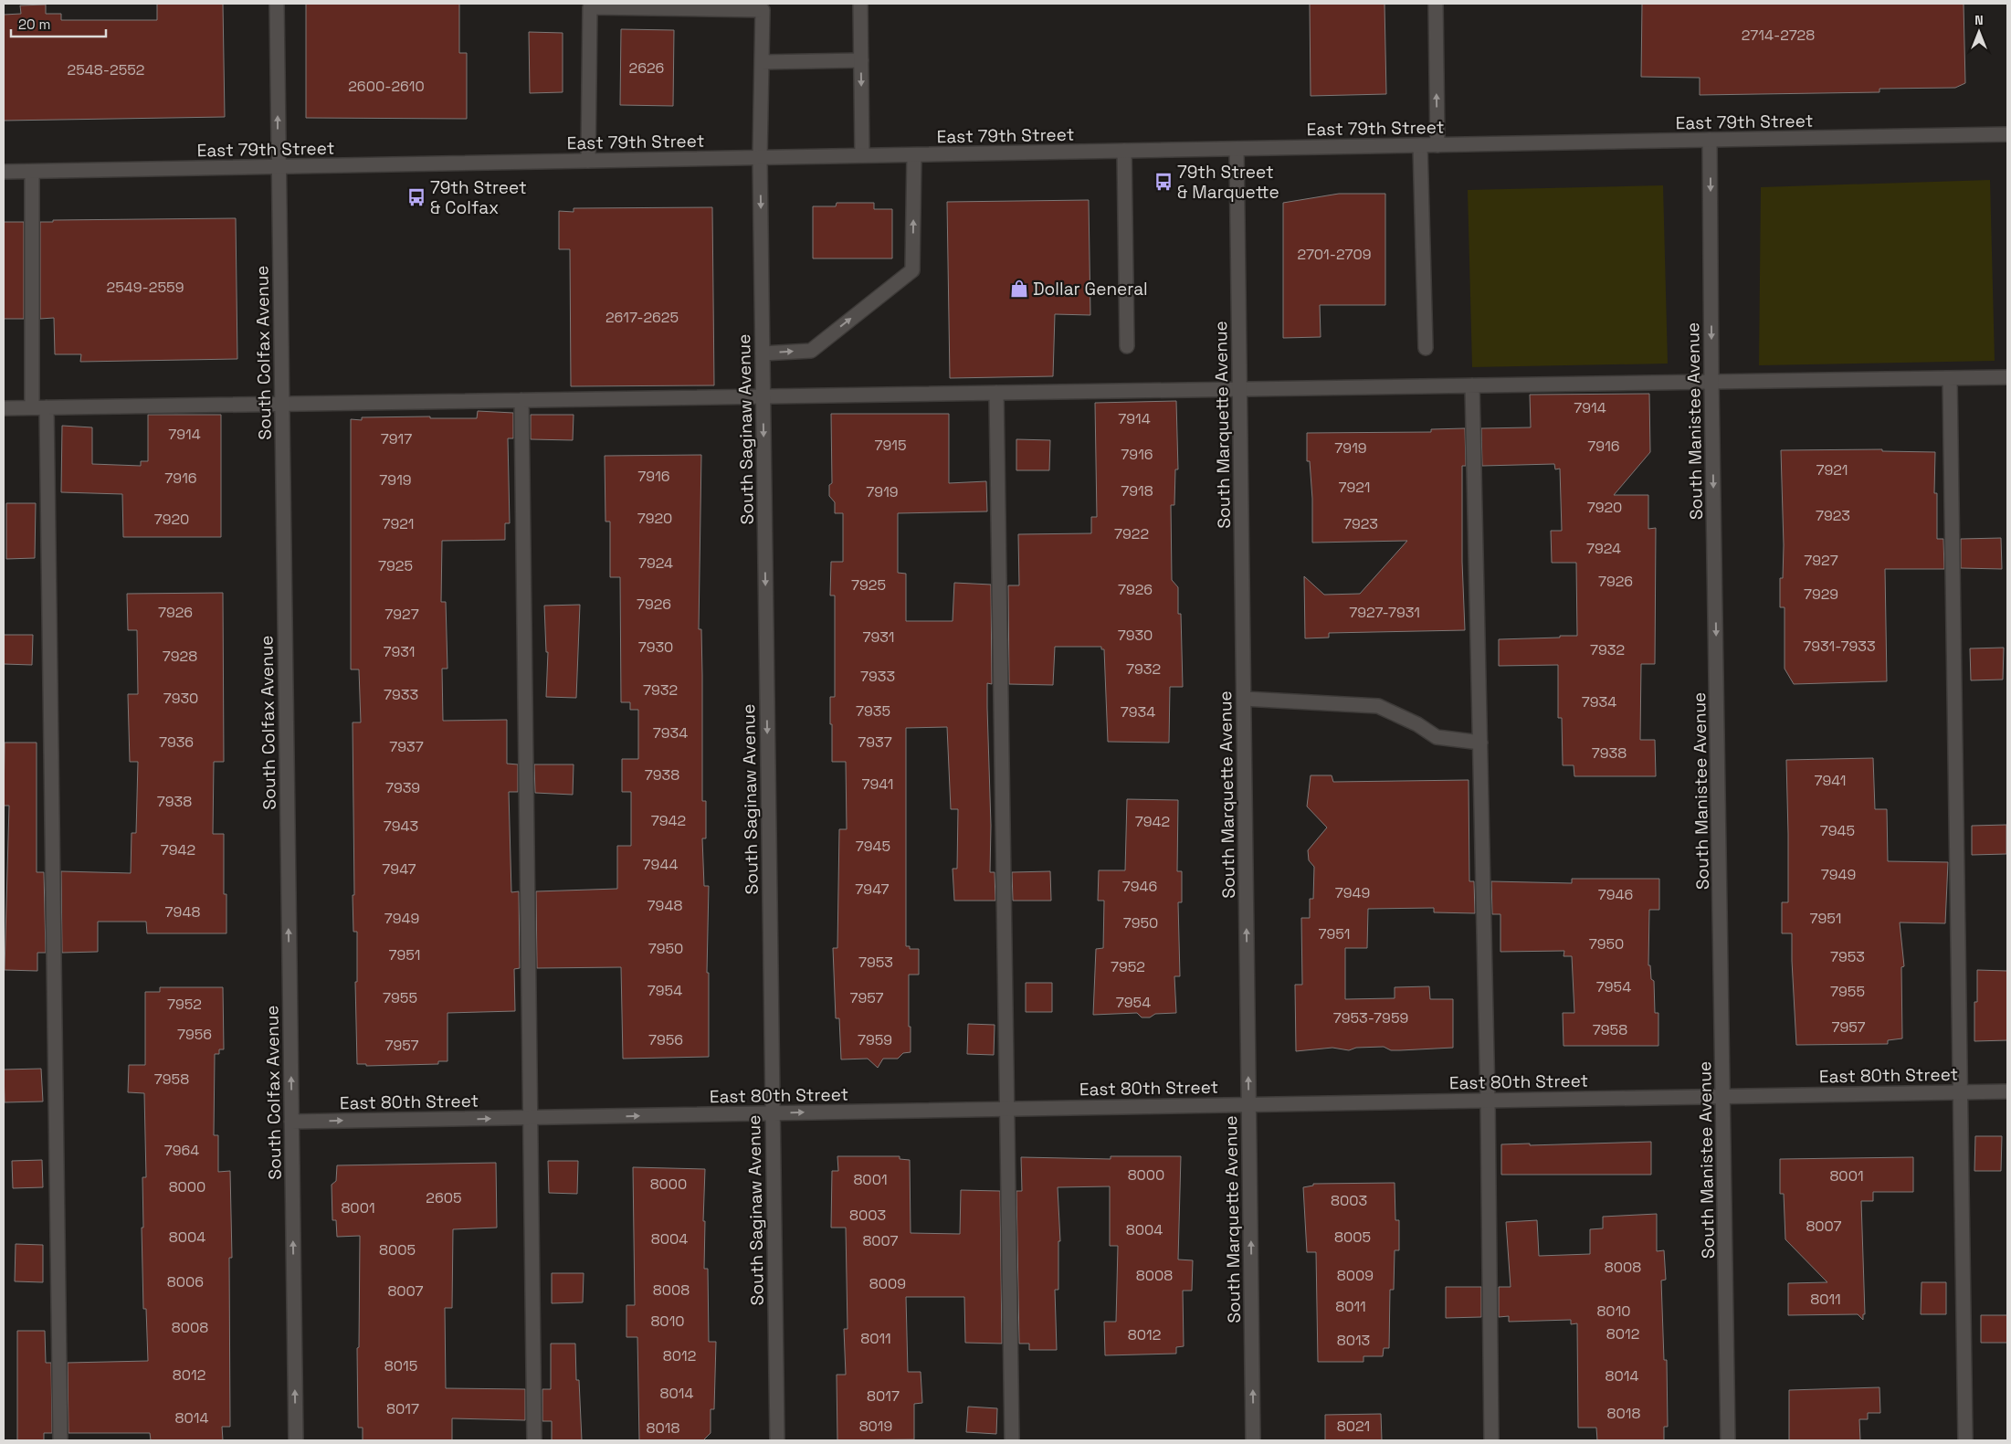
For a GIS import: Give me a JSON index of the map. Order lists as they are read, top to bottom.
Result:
{
  "streets": {
    "street": [
      "East 79th Street",
      "South Colfax Avenue",
      "South Manistee Avenue",
      "South Marquette Avenue",
      "South Saginaw Avenue",
      "East 80th Street"
    ]
  },
  "crossings": [
    ["East 79th Street", "South Colfax Avenue"],
    ["East 79th Street", "South Manistee Avenue"],
    ["East 79th Street", "South Marquette Avenue"],
    ["East 79th Street", "South Saginaw Avenue"],
    ["South Colfax Avenue", "East 80th Street"],
    ["South Manistee Avenue", "East 80th Street"],
    ["South Marquette Avenue", "East 80th Street"],
    ["South Saginaw Avenue", "East 80th Street"]
  ],
  "one_way": [
    "South Colfax Avenue",
    "South Manistee Avenue",
    "South Marquette Avenue",
    "South Saginaw Avenue",
    "East 80th Street"
  ],
  "places": {
    "bus stop": ["79th Street & Marquette", "79th Street & Colfax"],
    "shop": ["Dollar General"]
  },
  "house_numbers": [
    "2714-2728",
    "2626",
    "2548-2552",
    "2600-2610",
    "2701-2709",
    "2549-2559",
    "2617-2625",
    "7914",
    "7914",
    "7914",
    "7917",
    "7915",
    "7916",
    "7919",
    "7916",
    "7921",
    "7916",
    "7916",
    "7919",
    "7921",
    "7918",
    "7919",
    "7920",
    "7923",
    "7920",
    "7920",
    "7921",
    "7923",
    "7922",
    "7924",
    "7927",
    "7924",
    "7925",
    "7926",
    "7925",
    "7926",
    "7929",
    "7926",
    "7926",
    "7927-7931",
    "7927",
    "7930",
    "7931",
    "7931-7933",
    "7930",
    "7932",
    "7931",
    "7928",
    "7932",
    "7933",
    "7932",
    "7933",
    "7930",
    "7934",
    "7935",
    "7934",
    "7934",
    "7936",
    "7937",
    "7937",
    "7938",
    "7938",
    "7941",
    "7941",
    "7939",
    "7938",
    "7942",
    "7942",
    "7943",
    "7945",
    "7945",
    "7942",
    "7944",
    "7947",
    "7949",
    "7946",
    "7947",
    "7949",
    "7946",
    "7948",
    "7948",
    "7949",
    "7951",
    "7950",
    "7951",
    "7950",
    "7950",
    "7951",
    "7953",
    "7953",
    "7952",
    "7954",
    "7954",
    "7955",
    "7955",
    "7957",
    "7954",
    "7952",
    "7953-7959",
    "7957",
    "7958",
    "7956",
    "7956",
    "7959",
    "7957",
    "7958",
    "7964",
    "8000",
    "8001",
    "8001",
    "8000",
    "8000",
    "2605",
    "8003",
    "8001",
    "8003",
    "8007",
    "8004",
    "8004",
    "8005",
    "8004",
    "8007",
    "8005",
    "8008",
    "8008",
    "8009",
    "8006",
    "8009",
    "8008",
    "8007",
    "8011",
    "8011",
    "8010",
    "8010",
    "8008",
    "8012",
    "8012",
    "8011",
    "8013",
    "8012",
    "8015",
    "8012",
    "8014",
    "8014",
    "8017",
    "8017",
    "8018",
    "8014",
    "8019",
    "8021",
    "8018"
  ],
  "scale_bar": "20 m",
  "north": "top"
}
